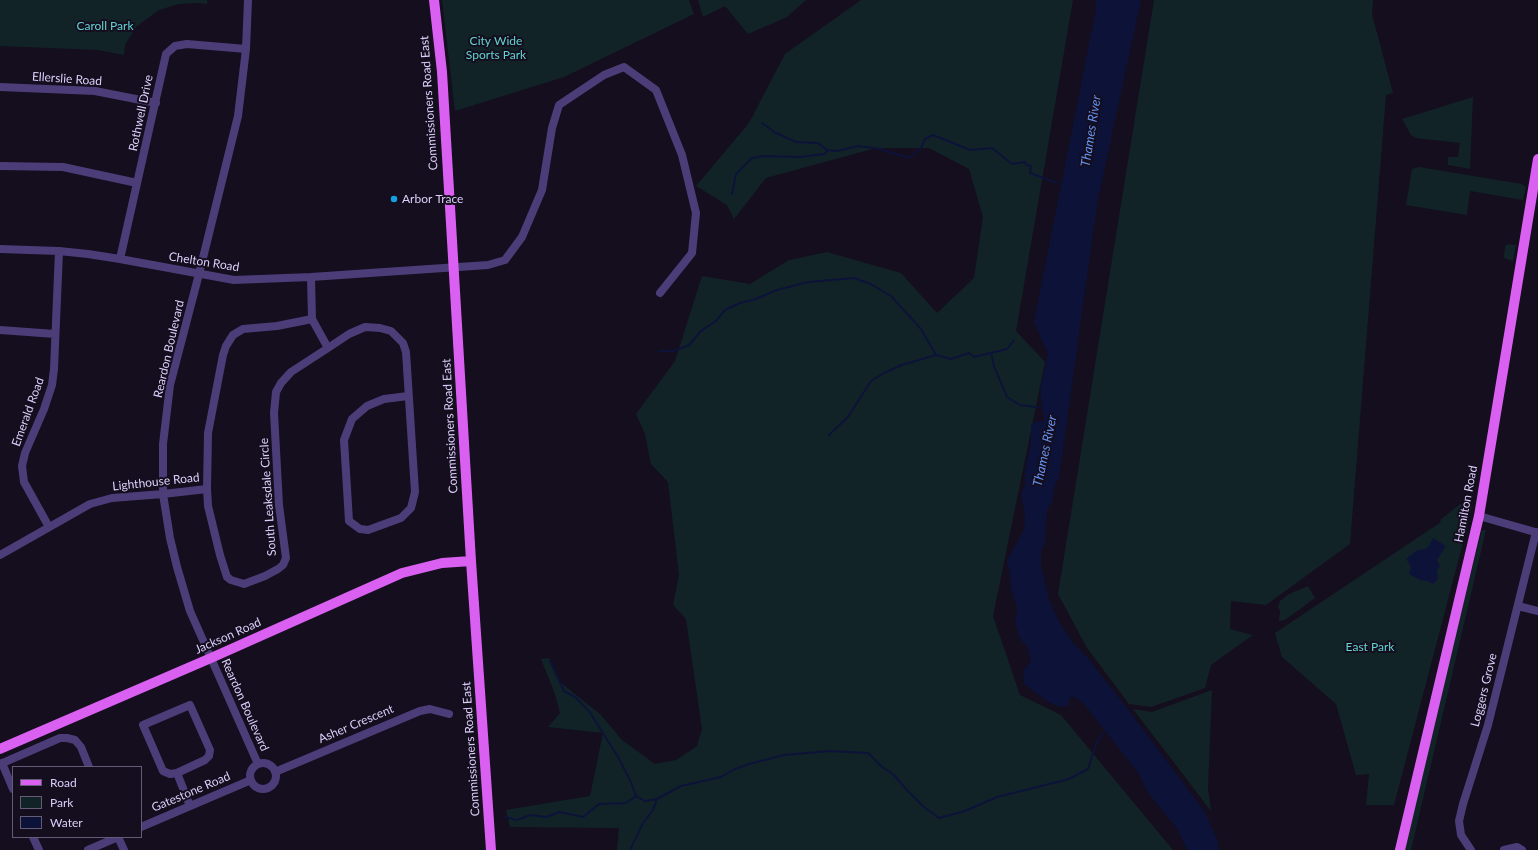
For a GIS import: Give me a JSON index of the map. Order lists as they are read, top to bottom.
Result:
{
  "streets": {
    "main road": ["Commissioners Road East", "Hamilton Road", "Jackson Road"],
    "street": [
      "Ellerslie Road",
      "Rothwell Drive",
      "Chelton Road",
      "Reardon Boulevard",
      "Emerald Road",
      "Lighthouse Road",
      "South Leaksdale Circle",
      "Loggers Grove",
      "Asher Crescent",
      "Gatestone Road"
    ]
  },
  "crossings": [
    ["Ellerslie Road", "Rothwell Drive"],
    ["Commissioners Road East", "Chelton Road"],
    ["Commissioners Road East", "Jackson Road"],
    ["Rothwell Drive", "Chelton Road"],
    ["Rothwell Drive", "Reardon Boulevard"],
    ["Chelton Road", "Reardon Boulevard"],
    ["Chelton Road", "Emerald Road"],
    ["Reardon Boulevard", "Lighthouse Road"],
    ["Reardon Boulevard", "Jackson Road"],
    ["Reardon Boulevard", "Asher Crescent"],
    ["Reardon Boulevard", "Gatestone Road"],
    ["Emerald Road", "Lighthouse Road"],
    ["Lighthouse Road", "South Leaksdale Circle"],
    ["Asher Crescent", "Gatestone Road"]
  ],
  "water": ["Thames River"],
  "parks": ["Caroll Park", "City Wide Sports Park", "East Park"],
  "places": ["Arbor Trace"],
  "legend": ["Road", "Park", "Water"]
}
